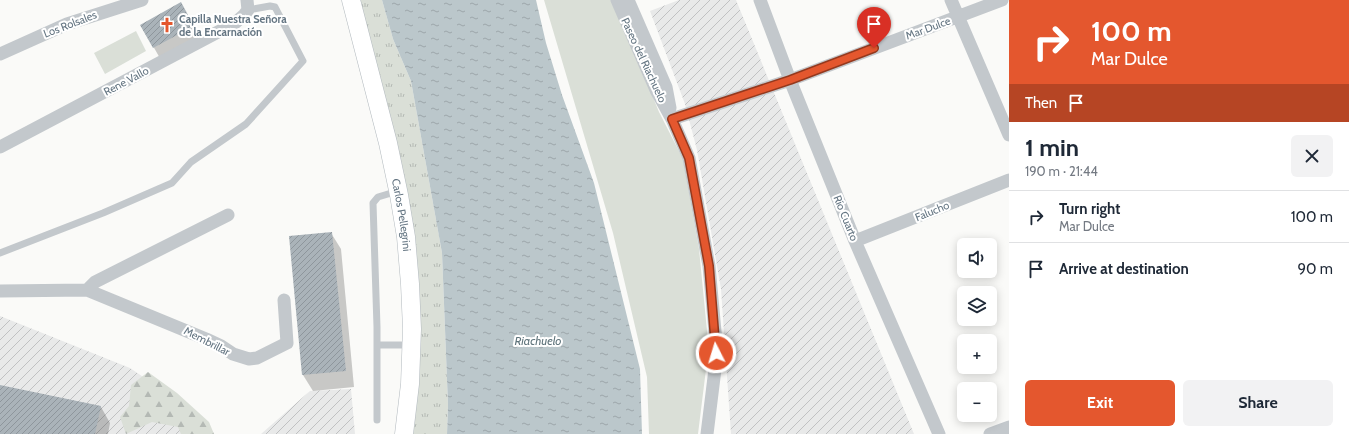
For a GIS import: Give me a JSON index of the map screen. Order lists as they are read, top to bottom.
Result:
{
  "streets": {
    "street": [
      "Los Rolsales",
      "Mar Dulce",
      "Paseo del Riachuelo",
      "Rene Vallo",
      "Falucho",
      "Carlos Pellegrini",
      "Río Cuarto",
      "Membrillar"
    ]
  },
  "crossings": [
    ["Mar Dulce", "Paseo del Riachuelo"],
    ["Mar Dulce", "Río Cuarto"],
    ["Falucho", "Río Cuarto"]
  ],
  "water": ["Riachuelo"],
  "places": {
    "church": ["Capilla Nuestra Señora de la Encarnación"]
  },
  "page": {
    "turn": ["100 m", "Mar Dulce"],
    "then": "Then",
    "heading": ["1 min", "190 m · 21:44"],
    "list": [
      {
        "name": "Turn right",
        "note": "Mar Dulce",
        "value": "100 m"
      },
      {
        "name": "Arrive at destination",
        "value": "90 m"
      }
    ],
    "map_buttons": ["+", "−"],
    "buttons": ["Exit", "Share"]
  }
}
